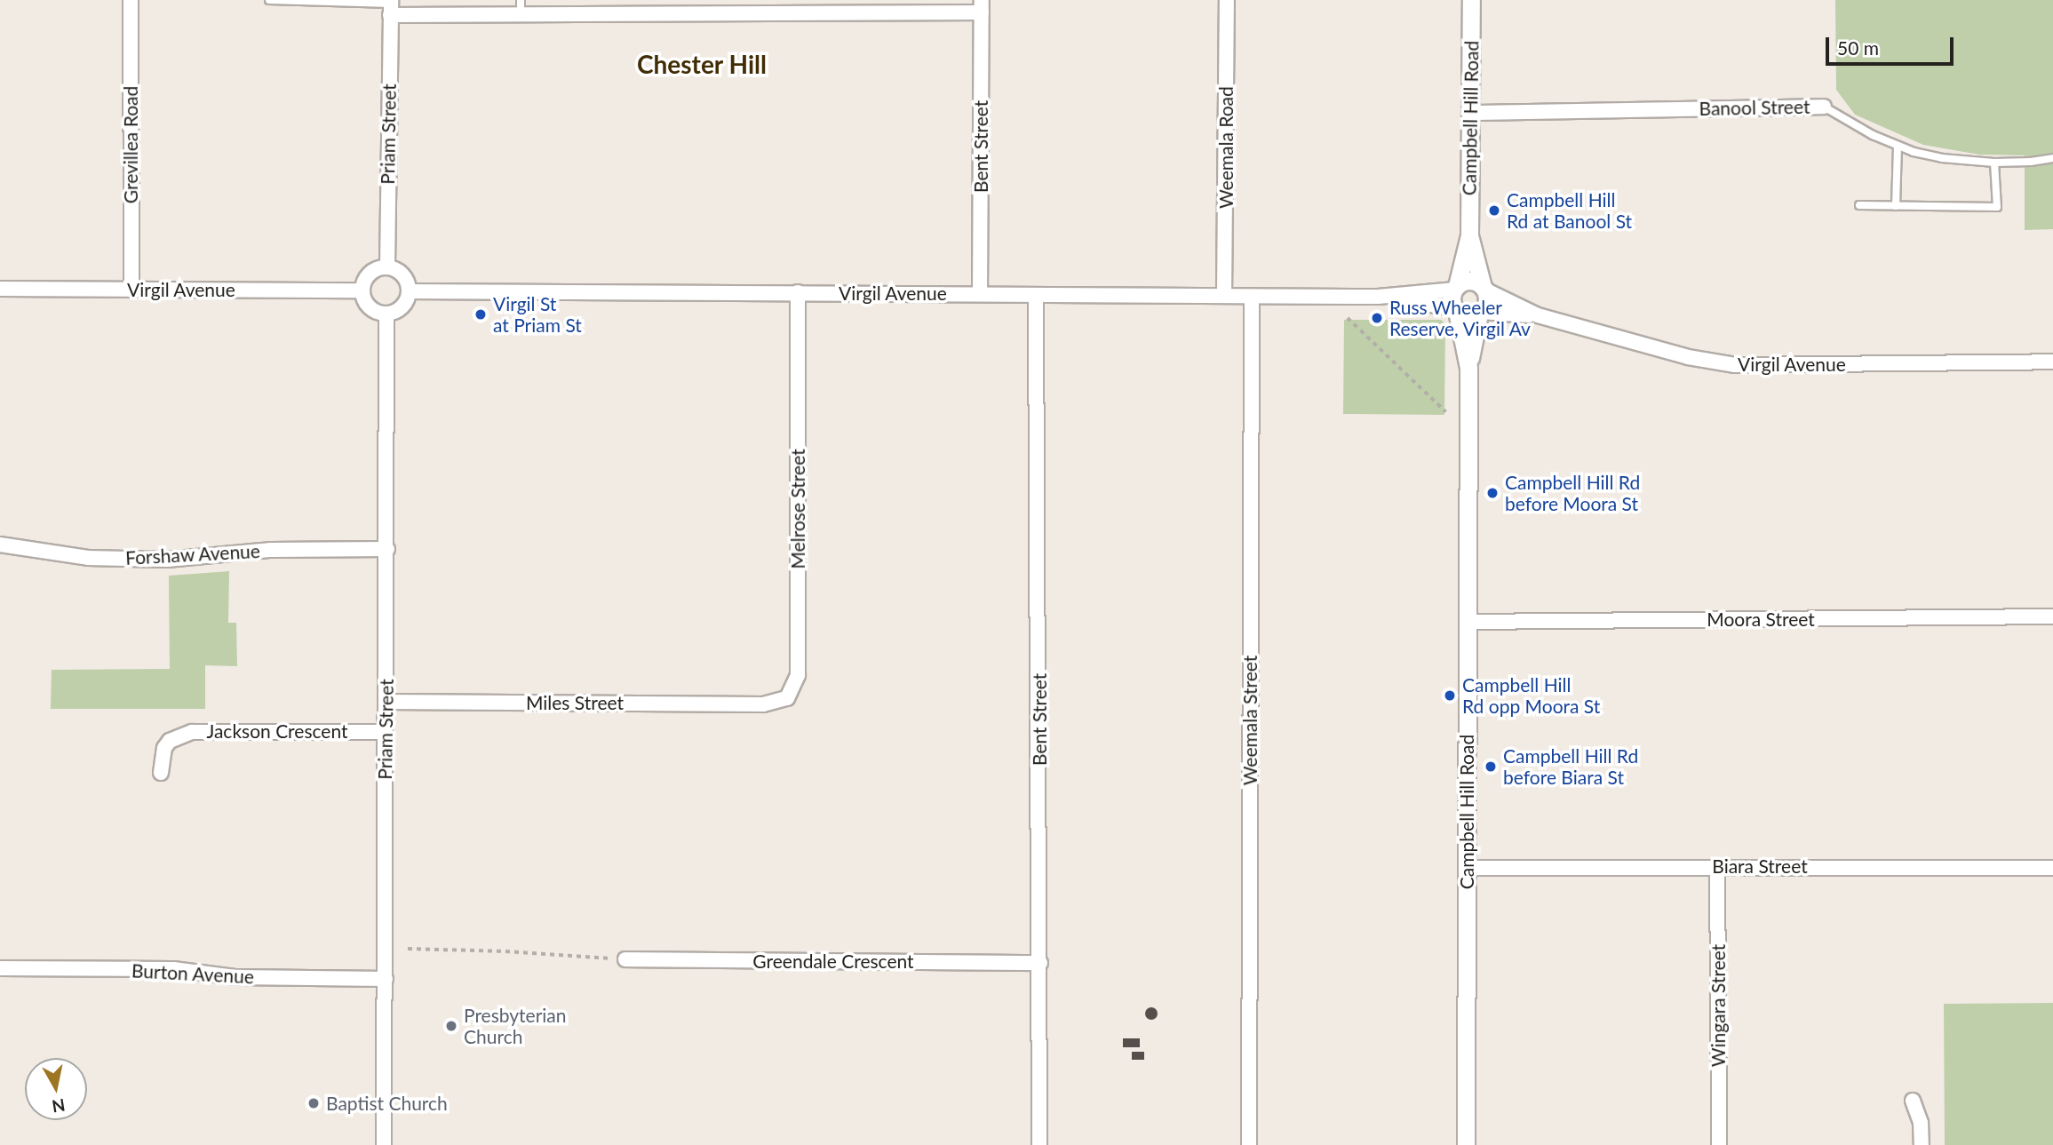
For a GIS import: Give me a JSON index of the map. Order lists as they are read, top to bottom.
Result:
{
  "streets": {
    "street": [
      "Banool Street",
      "Campbell Hill Road",
      "Priam Street",
      "Grevillea Road",
      "Bent Street",
      "Weemala Road",
      "Virgil Avenue",
      "Melrose Street",
      "Forshaw Avenue",
      "Moora Street",
      "Miles Street",
      "Weemala Street",
      "Jackson Crescent",
      "Biara Street",
      "Greendale Crescent",
      "Burton Avenue",
      "Wingara Street"
    ]
  },
  "crossings": [
    ["Banool Street", "Campbell Hill Road"],
    ["Campbell Hill Road", "Virgil Avenue"],
    ["Campbell Hill Road", "Moora Street"],
    ["Campbell Hill Road", "Biara Street"],
    ["Priam Street", "Virgil Avenue"],
    ["Priam Street", "Forshaw Avenue"],
    ["Priam Street", "Miles Street"],
    ["Priam Street", "Jackson Crescent"],
    ["Priam Street", "Burton Avenue"],
    ["Grevillea Road", "Virgil Avenue"],
    ["Bent Street", "Virgil Avenue"],
    ["Bent Street", "Greendale Crescent"],
    ["Weemala Road", "Virgil Avenue"],
    ["Virgil Avenue", "Melrose Street"],
    ["Virgil Avenue", "Weemala Street"],
    ["Melrose Street", "Miles Street"],
    ["Biara Street", "Wingara Street"]
  ],
  "districts": ["Chester Hill"],
  "places": [
    "Campbell Hill Rd at Banool St",
    "Virgil St at Priam St",
    "Russ Wheeler Reserve, Virgil Av",
    "Campbell Hill Rd before Moora St",
    "Campbell Hill Rd opp Moora St",
    "Campbell Hill Rd before Biara St",
    "Presbyterian Church",
    "Baptist Church"
  ],
  "scale_bar": "50 m",
  "north": "bottom"
}
